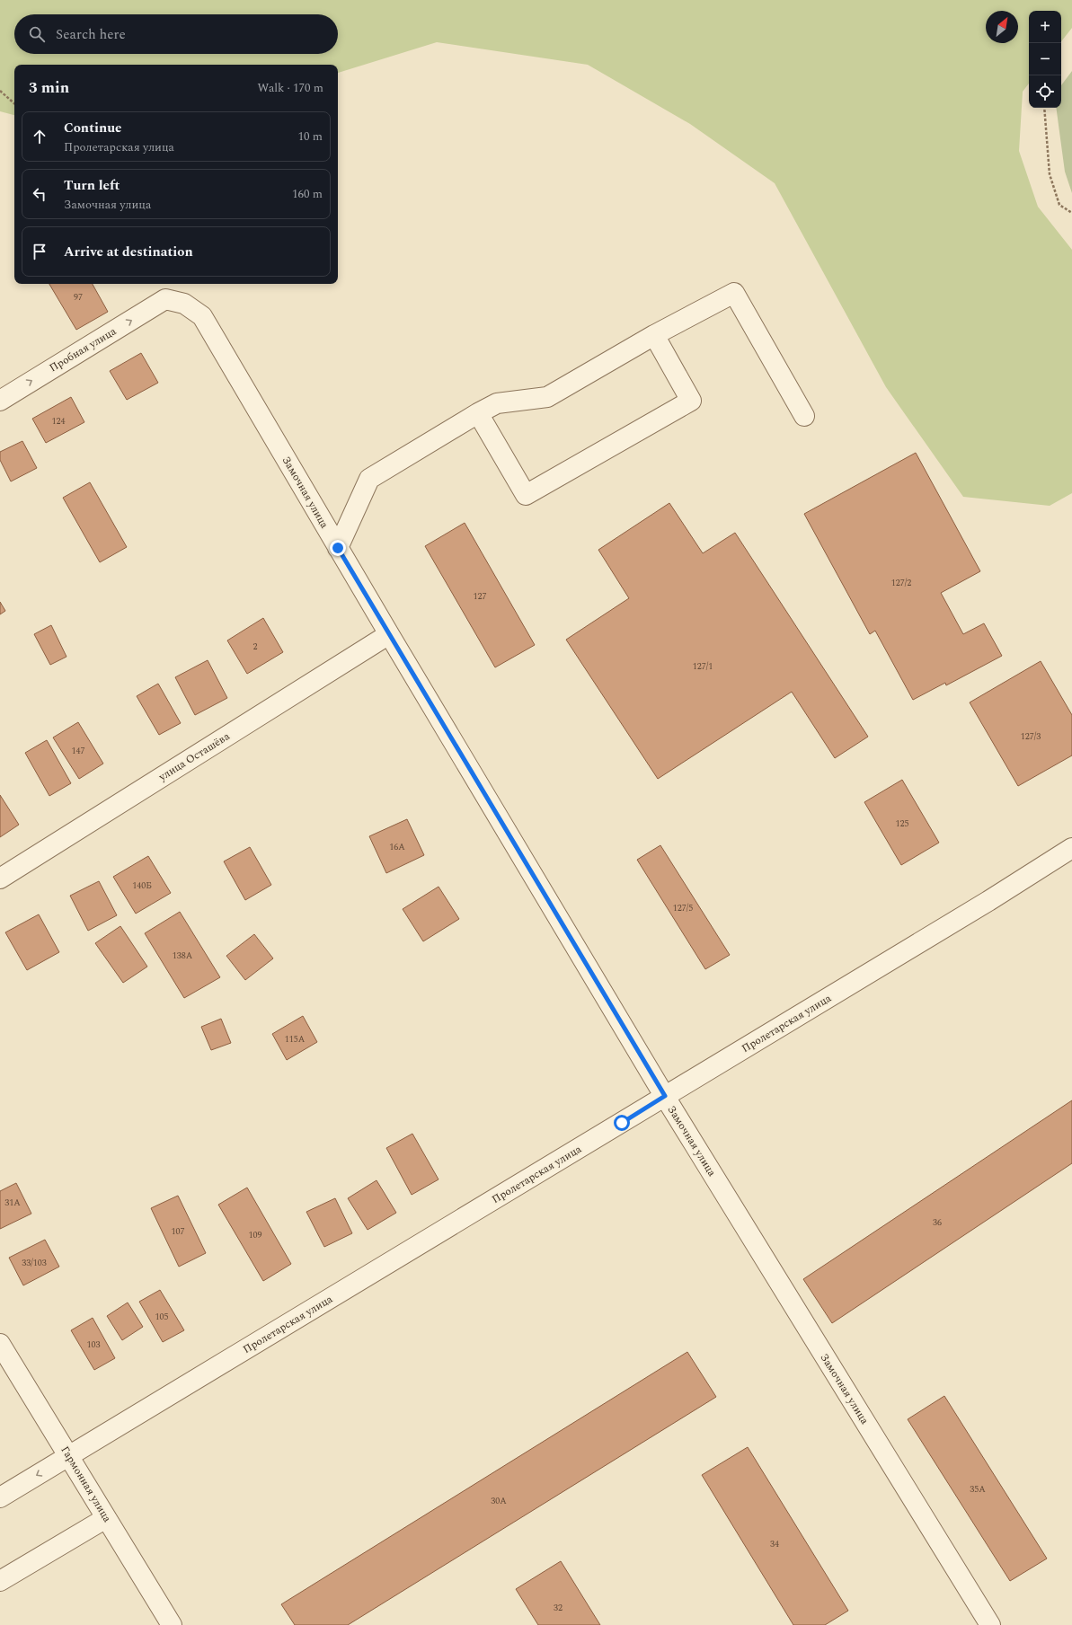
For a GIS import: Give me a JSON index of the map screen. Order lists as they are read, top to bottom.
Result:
{
  "streets": {
    "street": [
      "Пробная улица",
      "Замочная улица",
      "улица Осташёва",
      "Пролетарская улица",
      "Гармонная улица"
    ]
  },
  "crossings": [
    ["Пробная улица", "Замочная улица"],
    ["Замочная улица", "улица Осташёва"],
    ["Замочная улица", "Пролетарская улица"],
    ["Пролетарская улица", "Гармонная улица"]
  ],
  "one_way": ["Пробная улица"],
  "house_numbers": [
    "97",
    "124",
    "127/2",
    "127",
    "2",
    "127/1",
    "127/3",
    "147",
    "125",
    "16А",
    "140Б",
    "127/5",
    "138А",
    "115А",
    "31А",
    "36",
    "107",
    "109",
    "33/103",
    "105",
    "103",
    "35А",
    "30А",
    "34",
    "32"
  ],
  "north": "top right",
  "page": {
    "map_buttons": ["+", "−"],
    "search": "Search here",
    "heading": ["3 min", "Walk · 170 m"],
    "list": [
      ["Continue", "Пролетарская улица", "10 m"],
      ["Turn left", "Замочная улица", "160 m"],
      "Arrive at destination"
    ]
  }
}
